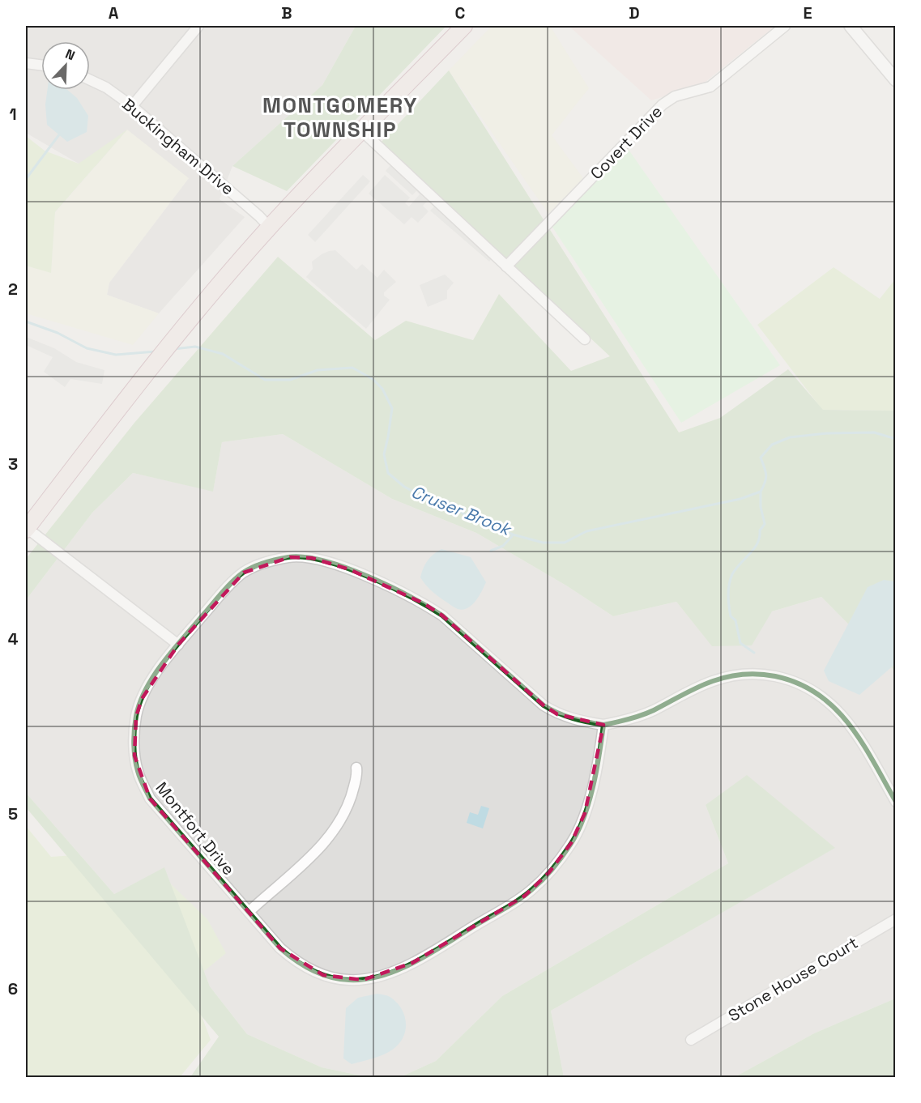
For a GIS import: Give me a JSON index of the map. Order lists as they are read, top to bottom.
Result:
{
  "streets": {
    "street": [
      "Covert Drive",
      "Buckingham Drive",
      "Montfort Drive",
      "Stone House Court"
    ]
  },
  "districts": ["MONTGOMERY TOWNSHIP"],
  "water": ["Cruser Brook"],
  "north": "top right",
  "grid": {
    "columns": [
      "A",
      "B",
      "C",
      "D",
      "E"
    ],
    "rows": [
      "1",
      "2",
      "3",
      "4",
      "5",
      "6"
    ]
  }
}
